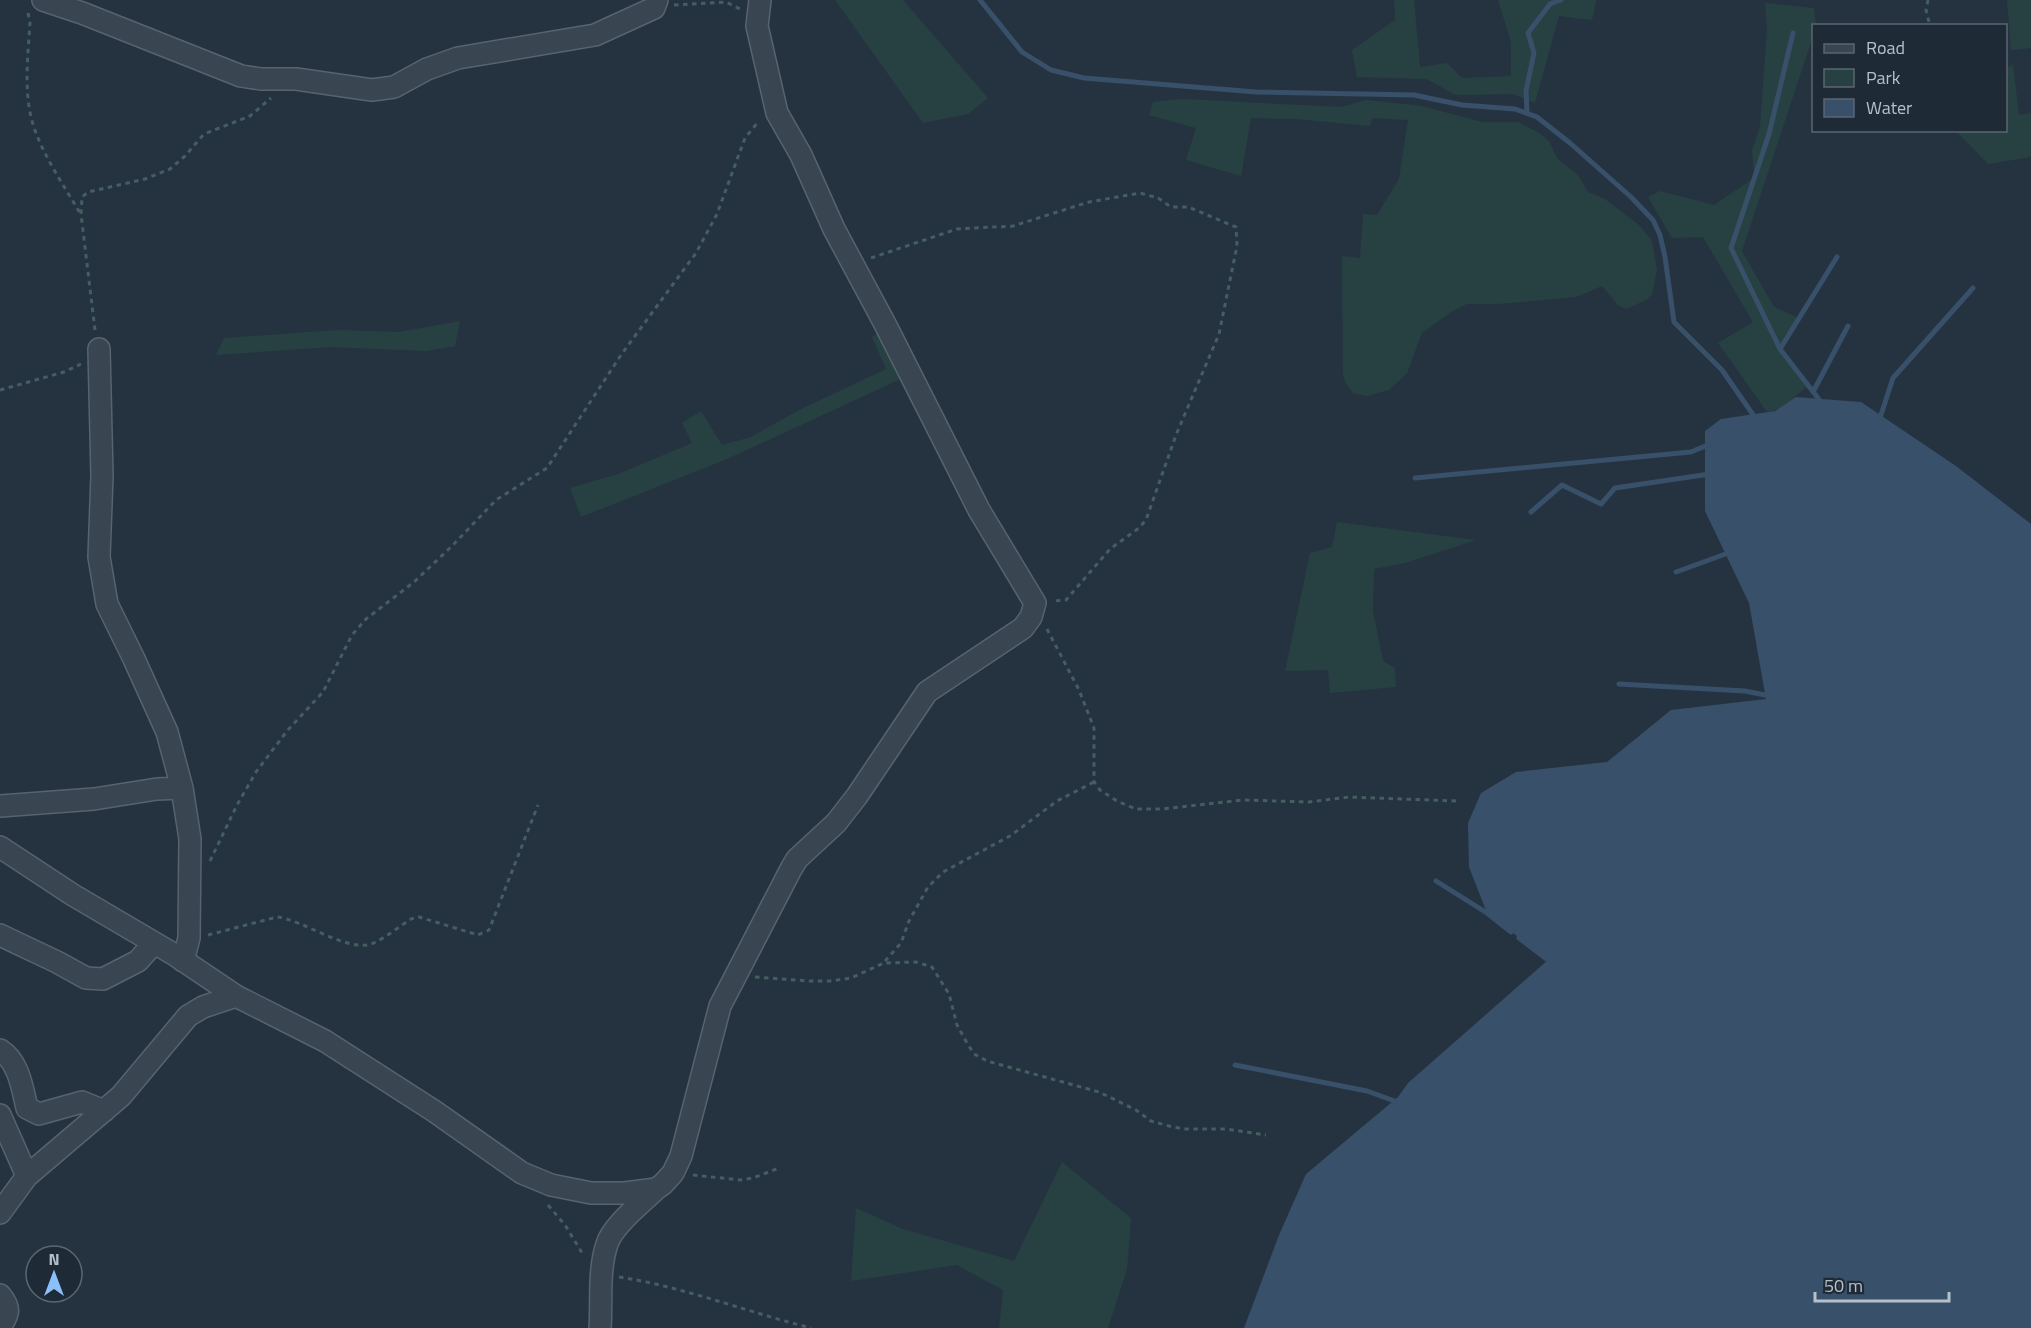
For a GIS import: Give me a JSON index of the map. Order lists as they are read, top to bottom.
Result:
{
  "legend": ["Road", "Park", "Water"],
  "scale_bar": "50 m",
  "north": "top"
}
